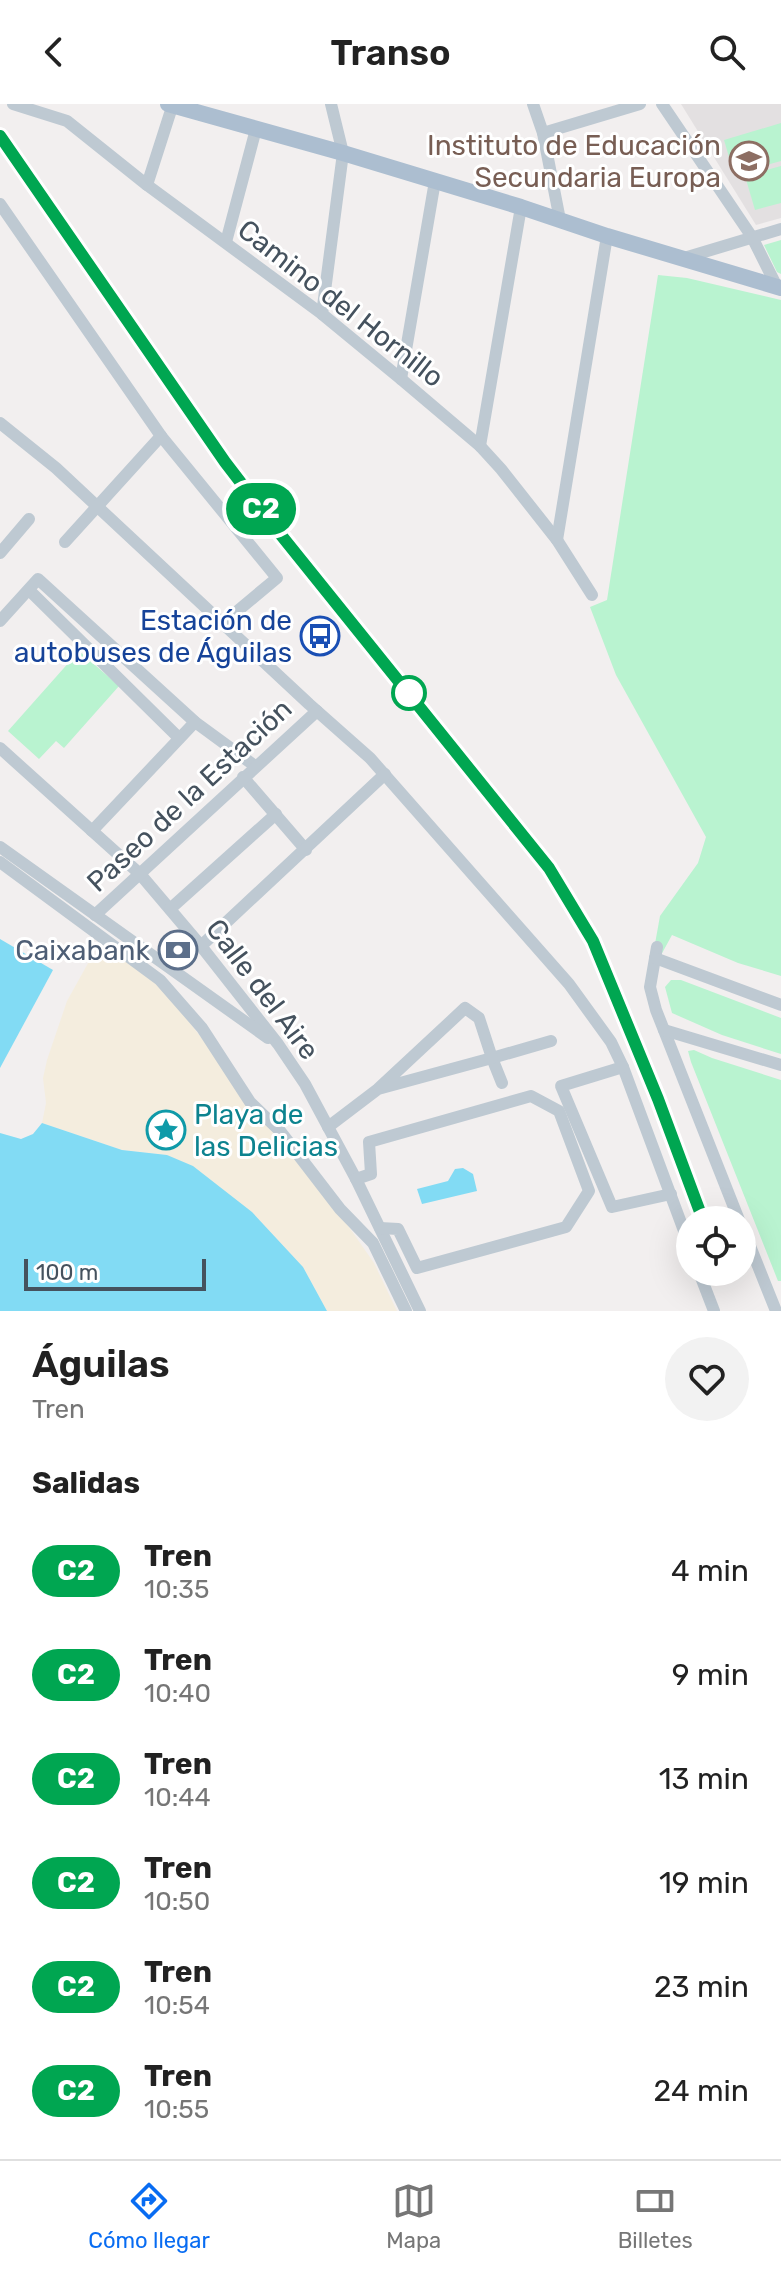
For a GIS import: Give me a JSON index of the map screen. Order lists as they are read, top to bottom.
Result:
{
  "streets": {
    "street": ["Camino del Hornillo", "Paseo de la Estación", "Calle del Aire"]
  },
  "crossings": [
    ["Paseo de la Estación", "Calle del Aire"]
  ],
  "places": {
    "school or university": ["Instituto de Educación Secundaria Europa"],
    "bus stop": ["Estación de autobuses de Águilas"],
    "bank": ["Caixabank"],
    "place": ["Playa de las Delicias"]
  },
  "scale_bar": "100 m",
  "page": {
    "header": "Transo",
    "on_map": "C2",
    "scale": "100 m",
    "heading": [
      ["Águilas", "Tren"],
      "Salidas"
    ],
    "list": [
      {
        "mark": "C2",
        "name": "Tren",
        "note": "10:35",
        "value": "4 min"
      },
      {
        "mark": "C2",
        "name": "Tren",
        "note": "10:40",
        "value": "9 min"
      },
      {
        "mark": "C2",
        "name": "Tren",
        "note": "10:44",
        "value": "13 min"
      },
      {
        "mark": "C2",
        "name": "Tren",
        "note": "10:50",
        "value": "19 min"
      },
      {
        "mark": "C2",
        "name": "Tren",
        "note": "10:54",
        "value": "23 min"
      },
      {
        "mark": "C2",
        "name": "Tren",
        "note": "10:55",
        "value": "24 min"
      }
    ],
    "tabs": ["Cómo llegar", "Mapa", "Billetes"]
  }
}
